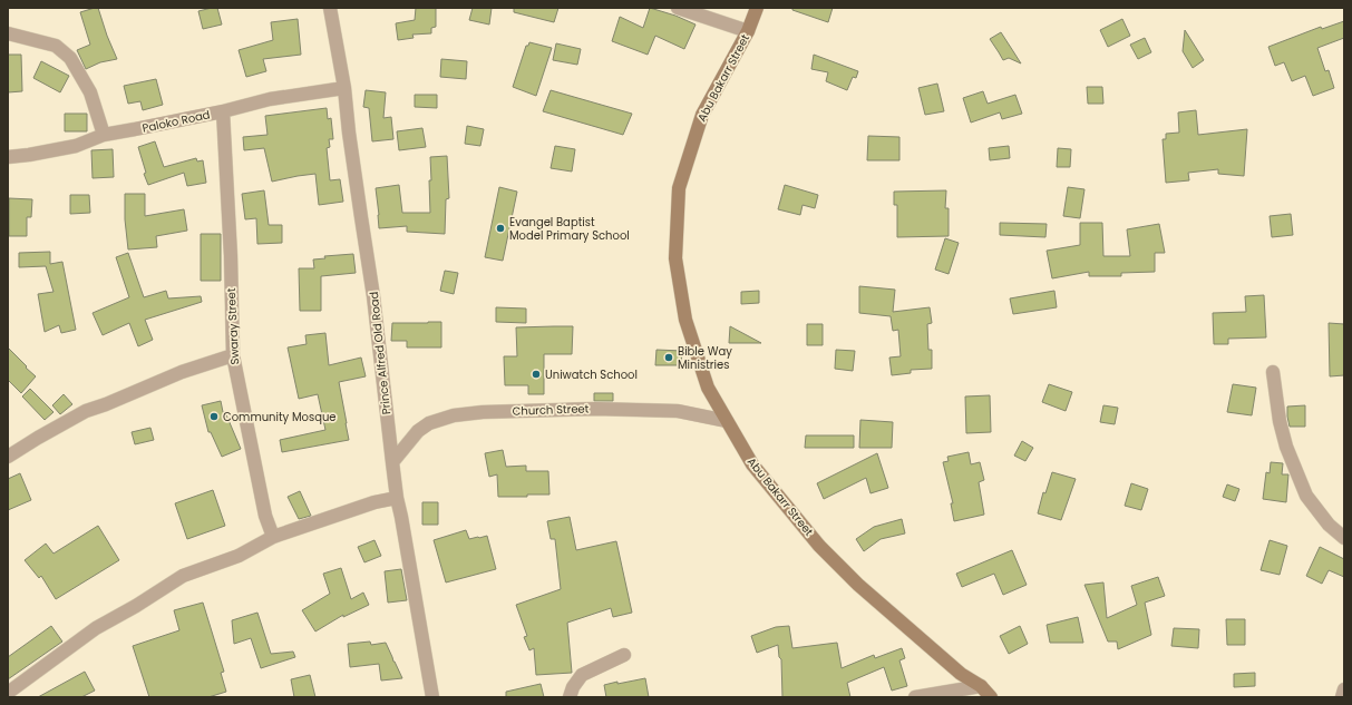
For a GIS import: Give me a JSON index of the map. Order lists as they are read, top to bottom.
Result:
{
  "streets": {
    "street": [
      "Abu Bakarr Street",
      "Paloko Road",
      "Swaray Street",
      "Prince Alfred Old Road",
      "Church Street"
    ]
  },
  "crossings": [
    ["Abu Bakarr Street", "Church Street"],
    ["Paloko Road", "Swaray Street"],
    ["Paloko Road", "Prince Alfred Old Road"],
    ["Prince Alfred Old Road", "Church Street"]
  ],
  "places": [
    "Evangel Baptist Model Primary School",
    "Bible Way Ministries",
    "Uniwatch School",
    "Community Mosque"
  ]
}
